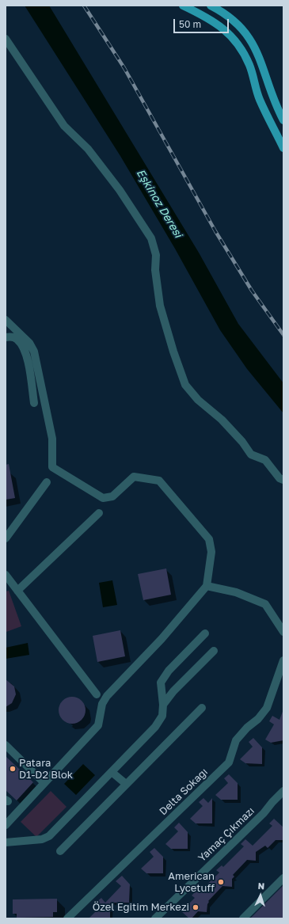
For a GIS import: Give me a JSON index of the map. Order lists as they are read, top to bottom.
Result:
{
  "streets": {
    "street": ["Delta Sokağı", "Yamaç Çıkmazı"]
  },
  "water": ["Eşkinoz Deresi"],
  "places": ["Patara D1-D2 Blok", "American Lycetuff", "Özel Eğitim Merkezi"],
  "scale_bar": "50 m",
  "north": "top"
}
